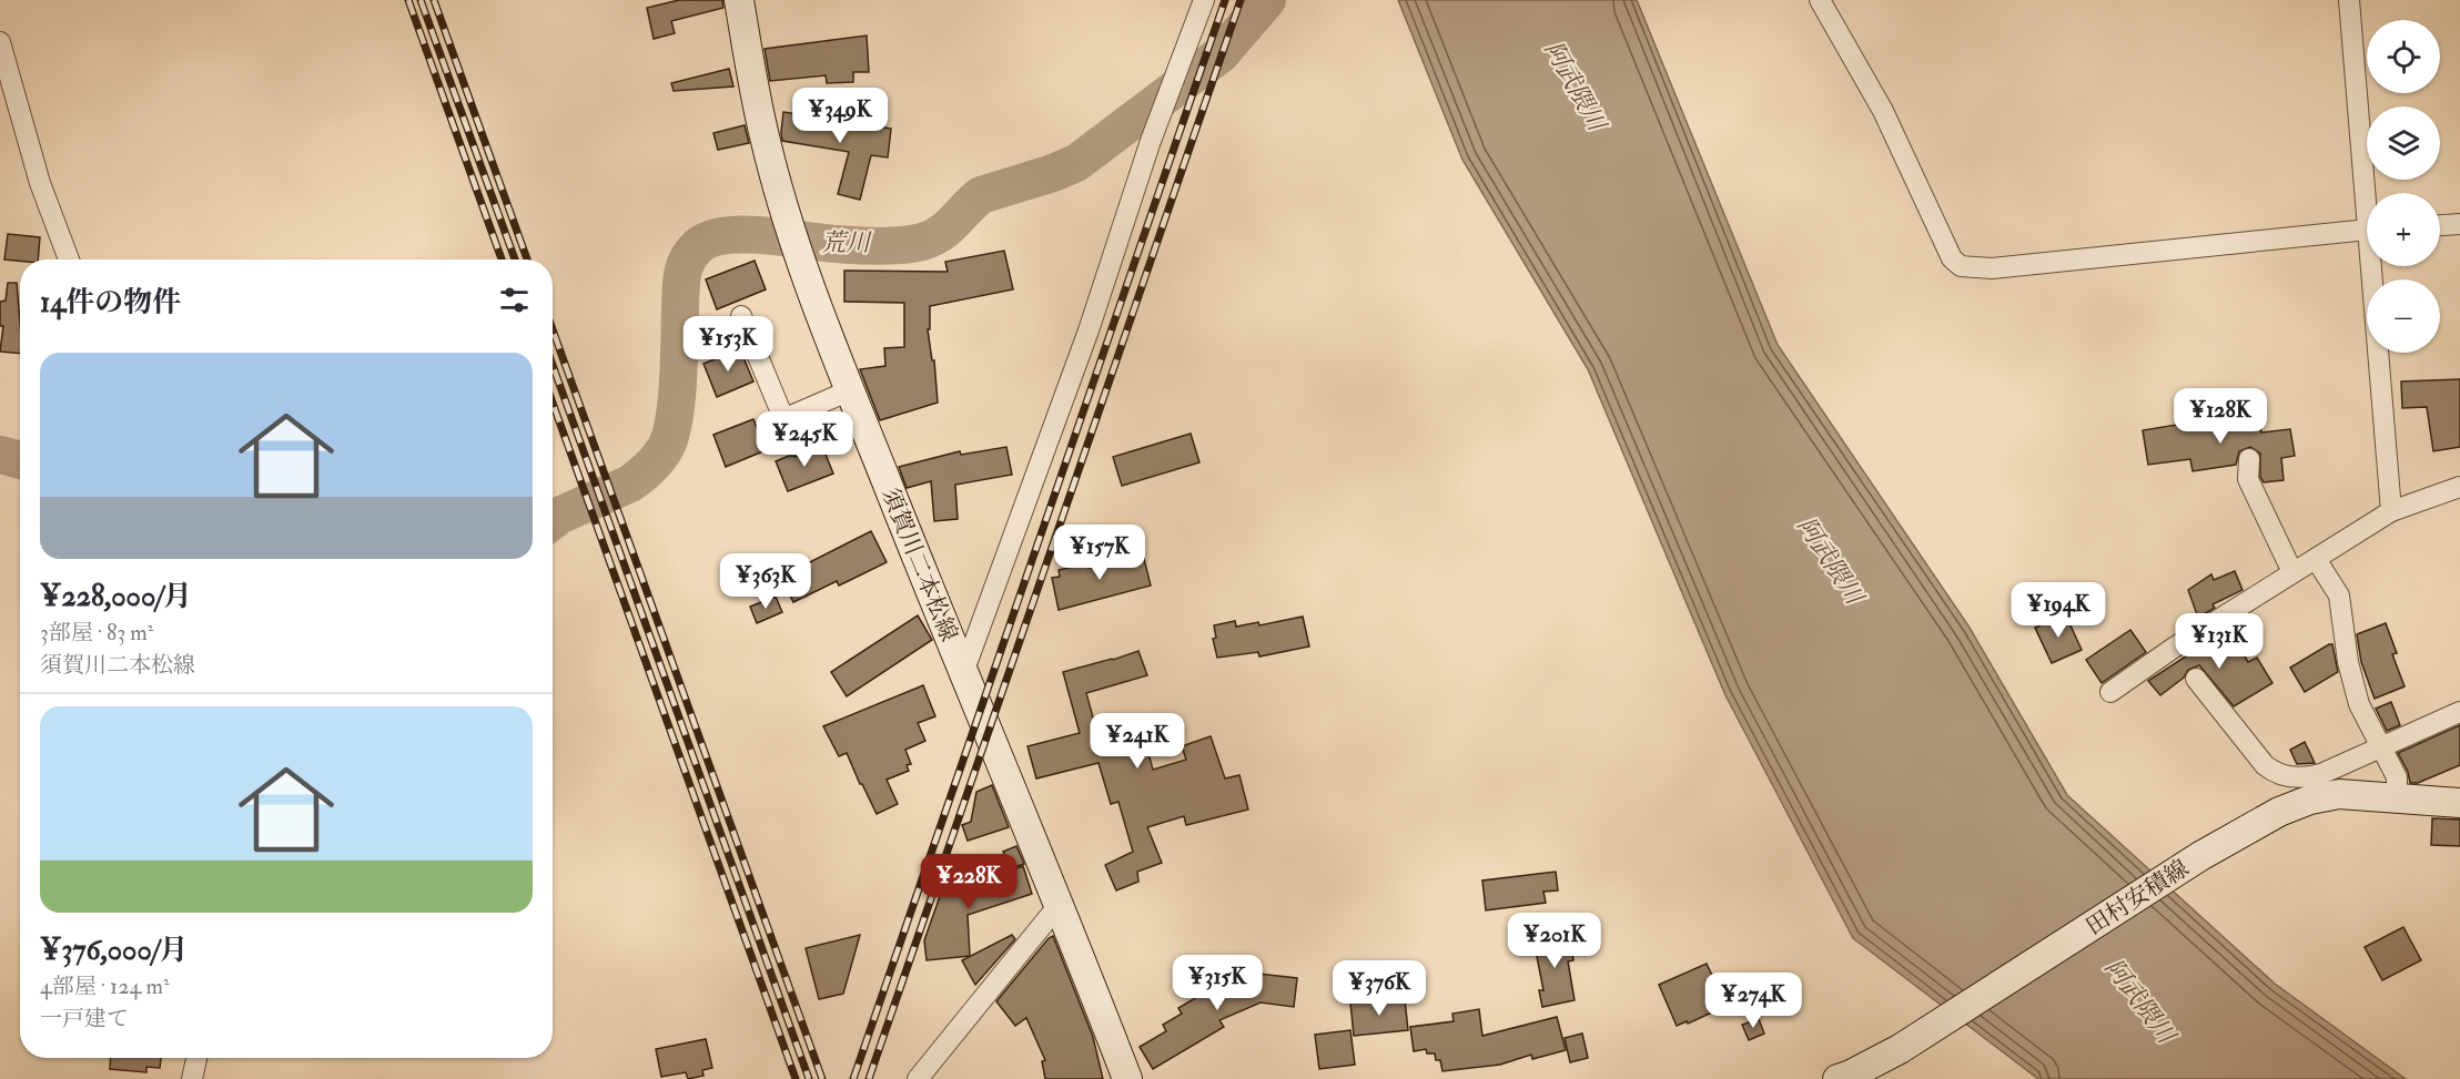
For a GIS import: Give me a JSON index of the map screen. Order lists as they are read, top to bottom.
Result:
{
  "streets": {
    "main road": ["須賀川二本松線", "田村安積線"]
  },
  "water": ["阿武隈川", "荒川"],
  "page": {
    "map_buttons": ["+", "−"],
    "price": [
      "¥349K",
      "¥153K",
      "¥128K",
      "¥245K",
      "¥157K",
      "¥363K",
      "¥194K",
      "¥131K",
      "¥241K",
      "¥228K",
      "¥201K",
      "¥315K",
      "¥376K",
      "¥274K"
    ],
    "heading": "14件の物件",
    "list": [
      {
        "name": "¥228,000/月",
        "note": "3部屋 · 83 m² · 須賀川二本松線"
      },
      {
        "name": "¥376,000/月",
        "note": "4部屋 · 124 m² · 一戸建て"
      }
    ]
  }
}
